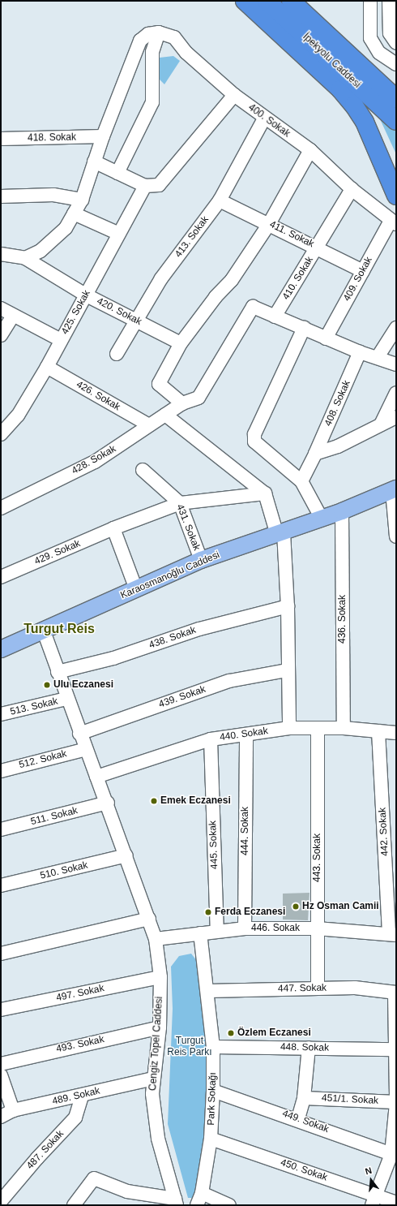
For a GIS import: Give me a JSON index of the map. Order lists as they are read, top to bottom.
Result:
{
  "streets": {
    "highway": ["İpekyolu Caddesi"],
    "main road": ["Karaosmanoğlu Caddesi"],
    "street": [
      "400. Sokak",
      "418. Sokak",
      "411. Sokak",
      "413. Sokak",
      "410. Sokak",
      "409. Sokak",
      "420. Sokak",
      "425. Sokak",
      "426. Sokak",
      "408. Sokak",
      "428. Sokak",
      "431. Sokak",
      "429. Sokak",
      "436. Sokak",
      "438. Sokak",
      "439. Sokak",
      "513. Sokak",
      "440. Sokak",
      "512. Sokak",
      "511. Sokak",
      "444. Sokak",
      "442. Sokak",
      "445. Sokak",
      "443. Sokak",
      "510. Sokak",
      "446. Sokak",
      "447. Sokak",
      "497. Sokak",
      "Cengiz Topel Caddesi",
      "493. Sokak",
      "448. Sokak",
      "489. Sokak",
      "Park Sokağı",
      "451/1. Sokak",
      "449. Sokak",
      "487. Sokak",
      "450. Sokak"
    ]
  },
  "crossings": [
    ["400. Sokak", "413. Sokak"],
    ["400. Sokak", "410. Sokak"],
    ["400. Sokak", "409. Sokak"],
    ["411. Sokak", "413. Sokak"],
    ["411. Sokak", "410. Sokak"],
    ["411. Sokak", "409. Sokak"],
    ["413. Sokak", "420. Sokak"],
    ["410. Sokak", "428. Sokak"],
    ["420. Sokak", "425. Sokak"],
    ["425. Sokak", "426. Sokak"],
    ["426. Sokak", "428. Sokak"],
    ["431. Sokak", "429. Sokak"],
    ["431. Sokak", "Karaosmanoğlu Caddesi"],
    ["Karaosmanoğlu Caddesi", "436. Sokak"],
    ["Karaosmanoğlu Caddesi", "Cengiz Topel Caddesi"],
    ["436. Sokak", "440. Sokak"],
    ["438. Sokak", "Cengiz Topel Caddesi"],
    ["439. Sokak", "Cengiz Topel Caddesi"],
    ["513. Sokak", "Cengiz Topel Caddesi"],
    ["440. Sokak", "444. Sokak"],
    ["440. Sokak", "442. Sokak"],
    ["440. Sokak", "445. Sokak"],
    ["440. Sokak", "443. Sokak"],
    ["440. Sokak", "Cengiz Topel Caddesi"],
    ["512. Sokak", "Cengiz Topel Caddesi"],
    ["511. Sokak", "Cengiz Topel Caddesi"],
    ["444. Sokak", "446. Sokak"],
    ["442. Sokak", "446. Sokak"],
    ["445. Sokak", "446. Sokak"],
    ["443. Sokak", "446. Sokak"],
    ["443. Sokak", "447. Sokak"],
    ["510. Sokak", "Cengiz Topel Caddesi"],
    ["446. Sokak", "Cengiz Topel Caddesi"],
    ["446. Sokak", "Park Sokağı"],
    ["447. Sokak", "Park Sokağı"],
    ["497. Sokak", "Cengiz Topel Caddesi"],
    ["Cengiz Topel Caddesi", "493. Sokak"],
    ["Cengiz Topel Caddesi", "489. Sokak"],
    ["448. Sokak", "Park Sokağı"],
    ["489. Sokak", "487. Sokak"],
    ["Park Sokağı", "449. Sokak"],
    ["Park Sokağı", "450. Sokak"]
  ],
  "districts": ["Turgut Reis"],
  "parks": ["Turgut Reis Parkı"],
  "places": [
    "Ulu Eczanesi",
    "Emek Eczanesi",
    "Hz Osman Camii",
    "Ferda Eczanesi",
    "Özlem Eczanesi"
  ],
  "north": "top"
}
